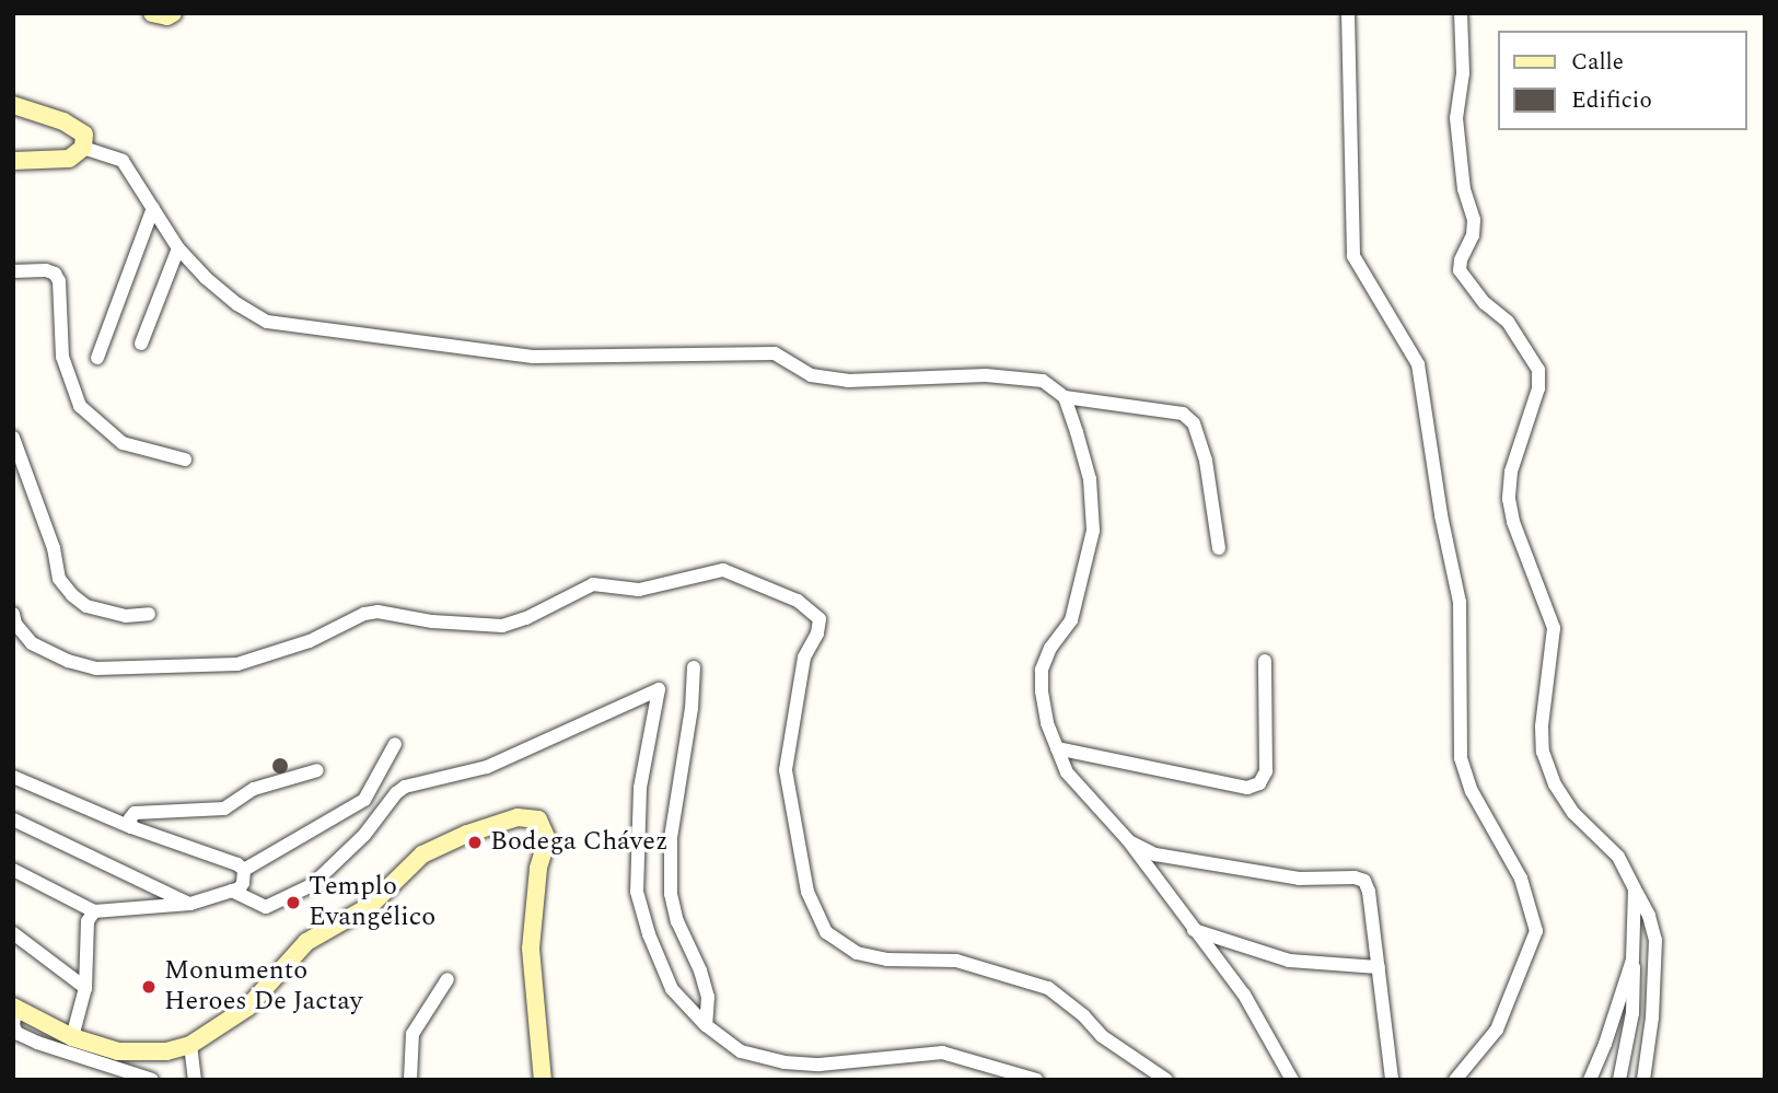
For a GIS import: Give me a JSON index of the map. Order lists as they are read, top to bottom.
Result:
{
  "places": ["Bodega Chávez", "Templo Evangélico", "Monumento Heroes De Jactay"],
  "legend": ["Calle", "Edificio"]
}
